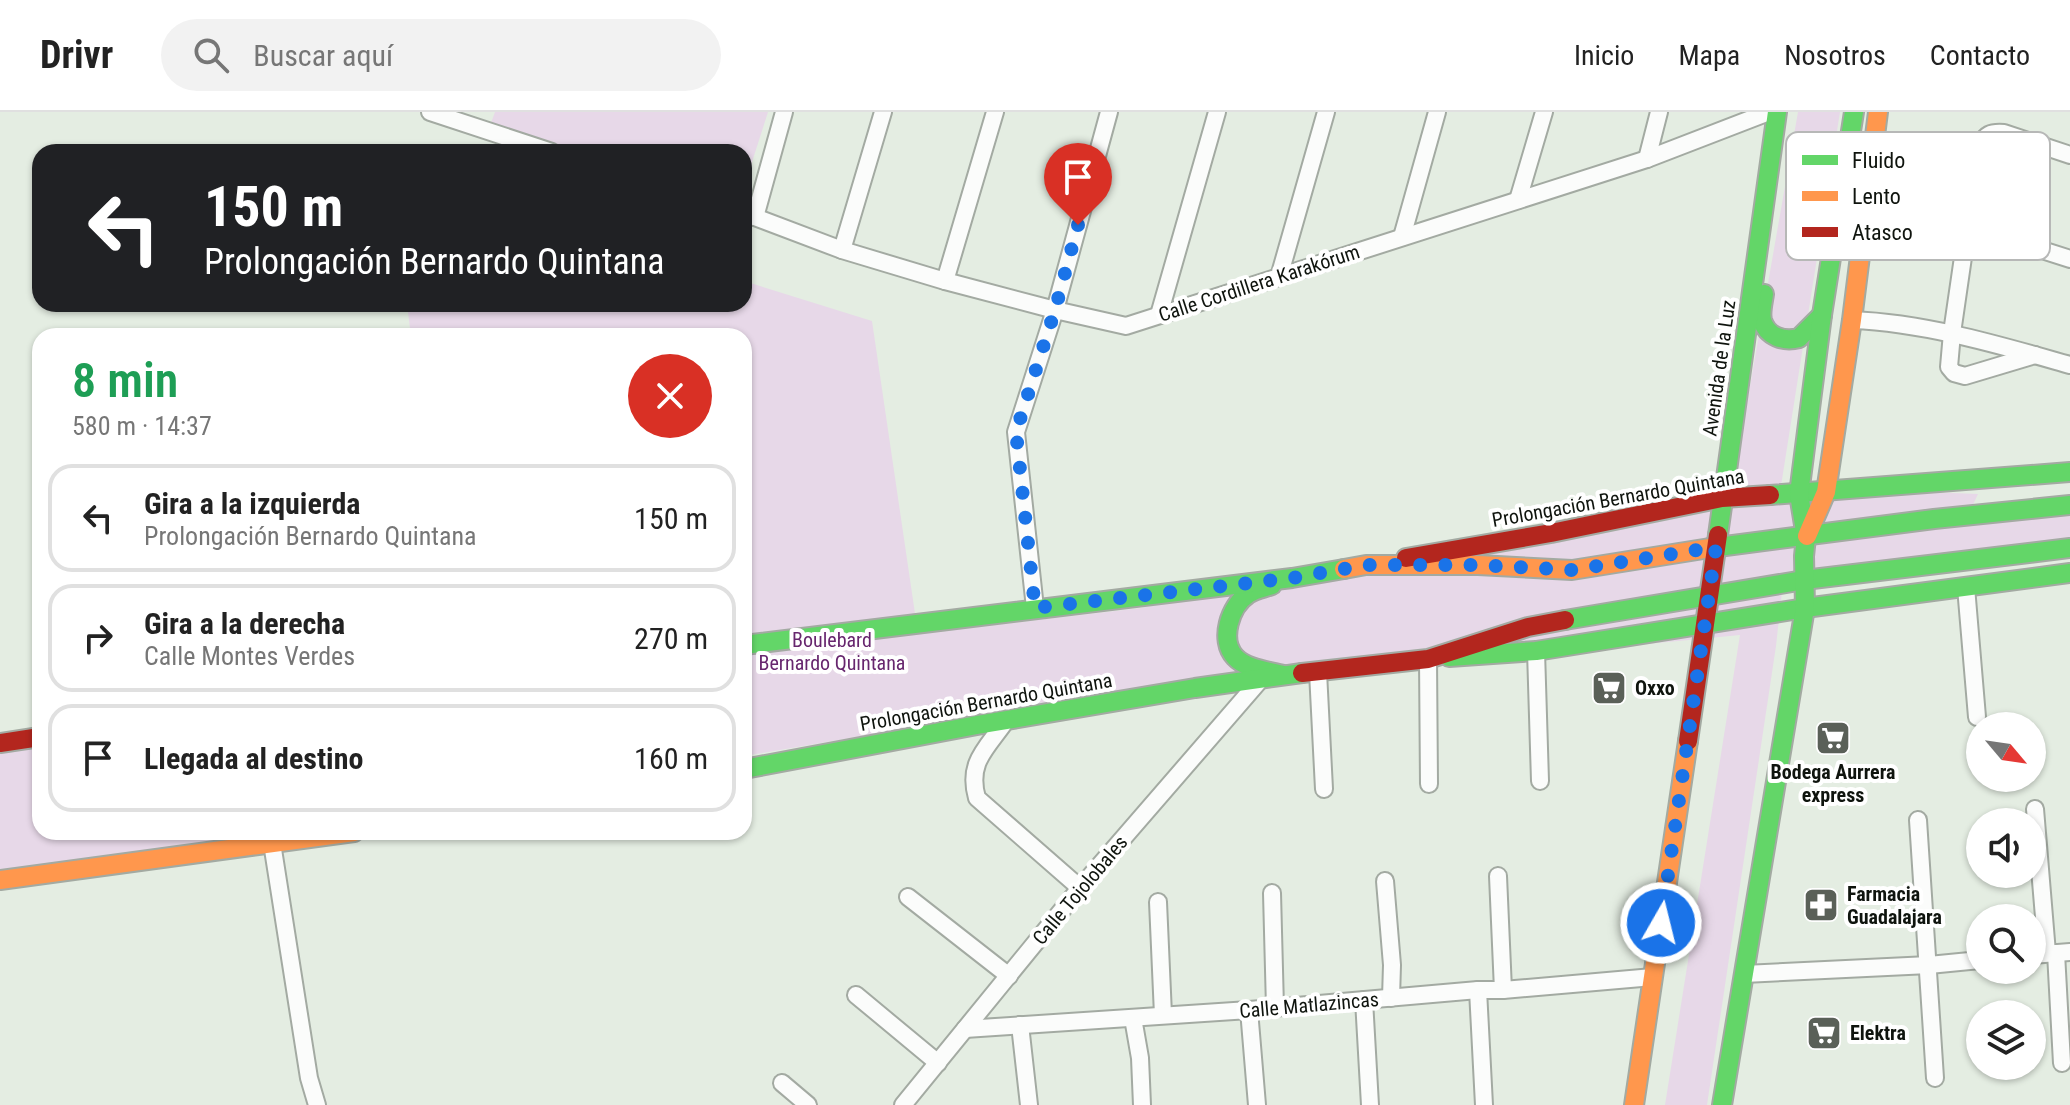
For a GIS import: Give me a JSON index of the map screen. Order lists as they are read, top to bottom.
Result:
{
  "streets": {
    "main road": ["Avenida de la Luz", "Prolongación Bernardo Quintana"],
    "street": ["Calle Cordillera Karakórum", "Calle Tojolobales", "Calle Matlazincas"]
  },
  "crossings": [
    ["Avenida de la Luz", "Prolongación Bernardo Quintana"],
    ["Avenida de la Luz", "Calle Matlazincas"],
    ["Prolongación Bernardo Quintana", "Calle Tojolobales"],
    ["Calle Tojolobales", "Calle Matlazincas"]
  ],
  "parks": ["Boulebard Bernardo Quintana"],
  "places": {
    "supermarket": ["Oxxo", "Bodega Aurrera express", "Elektra"],
    "pharmacy": ["Farmacia Guadalajara"]
  },
  "legend": ["Fluido", "Lento", "Atasco"],
  "north": "bottom right",
  "page": {
    "header": "Drivr",
    "search": "Buscar aquí",
    "nav": [
      "Inicio",
      "Mapa",
      "Nosotros",
      "Contacto"
    ],
    "turn": ["150 m", "Prolongación Bernardo Quintana"],
    "heading": ["8 min", "580 m · 14:37"],
    "list": [
      {
        "name": "Gira a la izquierda",
        "note": "Prolongación Bernardo Quintana",
        "value": "150 m"
      },
      {
        "name": "Gira a la derecha",
        "note": "Calle Montes Verdes",
        "value": "270 m"
      },
      {
        "name": "Llegada al destino",
        "value": "160 m"
      }
    ]
  }
}
